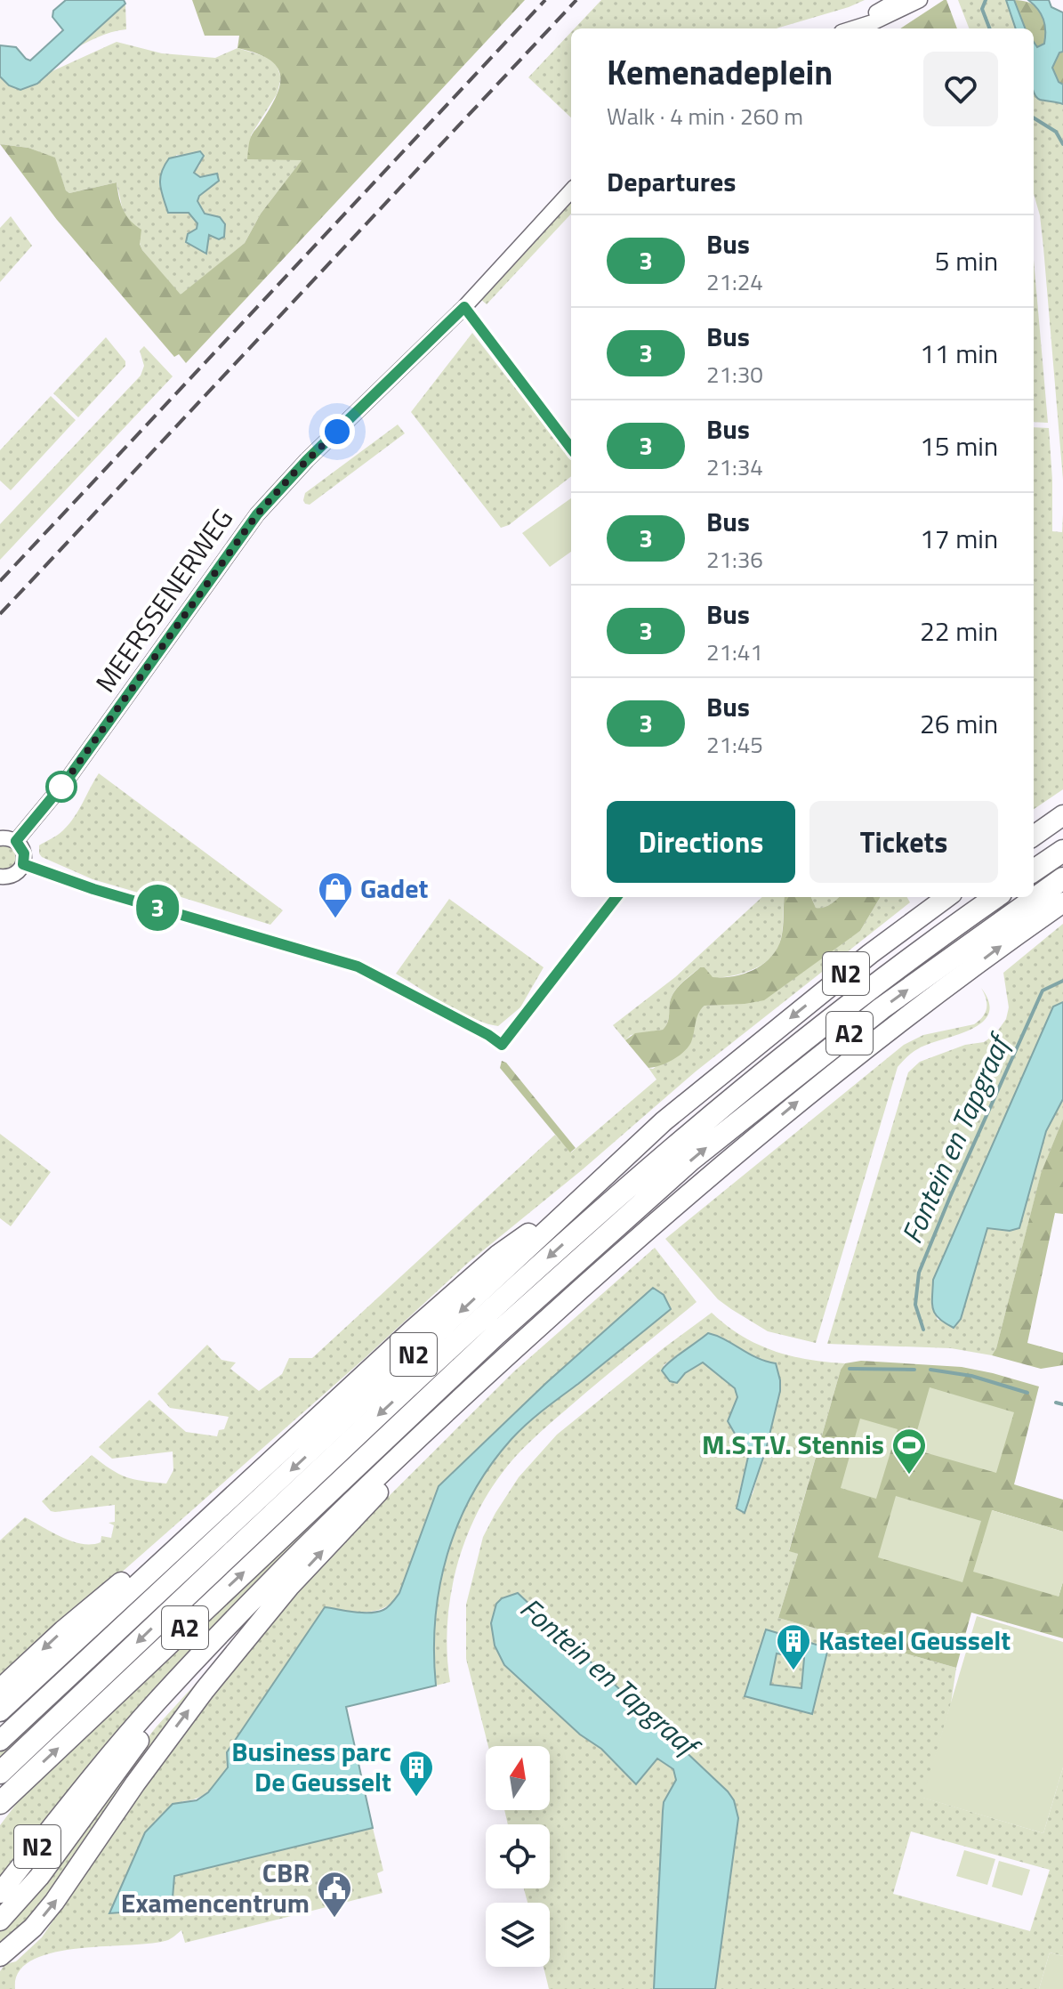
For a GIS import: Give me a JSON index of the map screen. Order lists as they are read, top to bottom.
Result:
{
  "streets": {
    "highway": ["N2", "A2"],
    "street": ["MEERSSENERWEG"]
  },
  "crossings": [
    ["N2", "A2"]
  ],
  "water": ["Fontein en Tapgraaf"],
  "places": {
    "shop": ["Gadet"],
    "sports": ["M.S.T.V. Stennis"],
    "building": ["Kasteel Geusselt", "Business parc De Geusselt"],
    "public building": ["CBR Examencentrum"]
  },
  "lines": ["bus line 3"],
  "north": "top",
  "page": {
    "on_map": "3",
    "heading": [
      ["Kemenadeplein", "Walk · 4 min · 260 m"],
      "Departures"
    ],
    "list": [
      {
        "mark": "3",
        "name": "Bus",
        "note": "21:24",
        "value": "5 min"
      },
      {
        "mark": "3",
        "name": "Bus",
        "note": "21:30",
        "value": "11 min"
      },
      {
        "mark": "3",
        "name": "Bus",
        "note": "21:34",
        "value": "15 min"
      },
      {
        "mark": "3",
        "name": "Bus",
        "note": "21:36",
        "value": "17 min"
      },
      {
        "mark": "3",
        "name": "Bus",
        "note": "21:41",
        "value": "22 min"
      },
      {
        "mark": "3",
        "name": "Bus",
        "note": "21:45",
        "value": "26 min"
      }
    ],
    "buttons": ["Directions", "Tickets"]
  }
}
